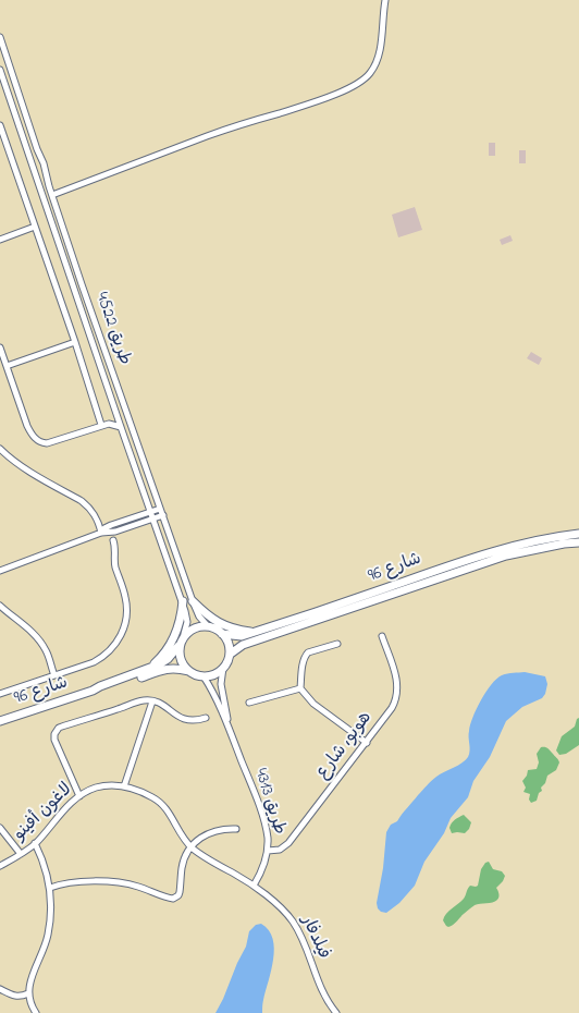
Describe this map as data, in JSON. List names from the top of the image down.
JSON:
{
  "streets": {
    "street": [
      "طريق 4522",
      "شارع 96",
      "هوبو، شارع",
      "طريق 4313",
      "لاغون أفينو",
      "فيلدفار"
    ]
  },
  "crossings": [
    ["طريق 4522", "شارع 96"],
    ["طريق 4522", "طريق 4313"],
    ["شارع 96", "طريق 4313"],
    ["هوبو، شارع", "طريق 4313"],
    ["طريق 4313", "لاغون أفينو"],
    ["طريق 4313", "فيلدفار"],
    ["لاغون أفينو", "فيلدفار"]
  ]
}
